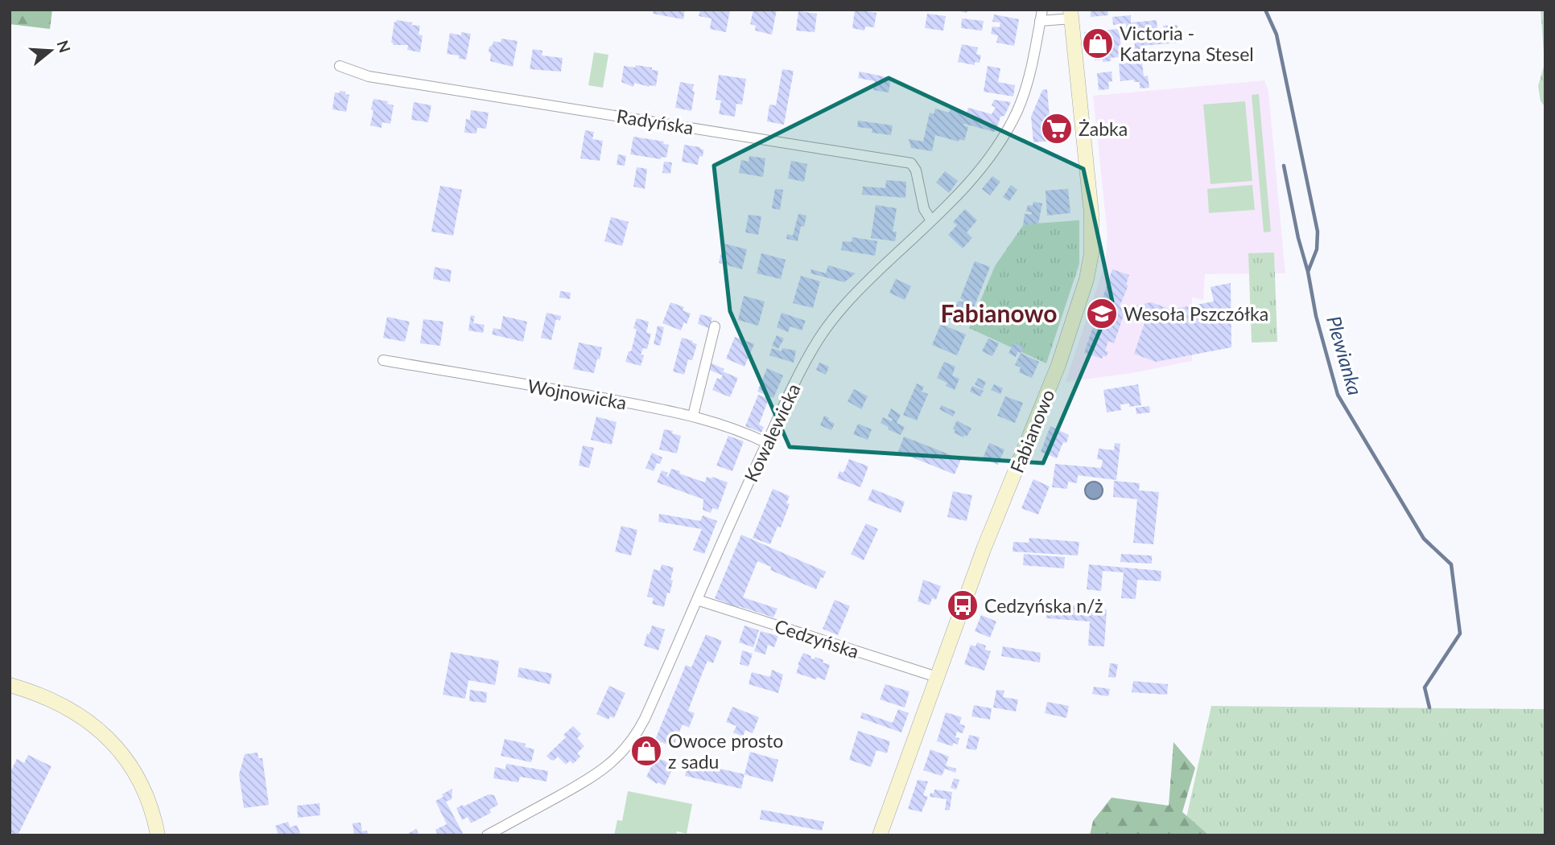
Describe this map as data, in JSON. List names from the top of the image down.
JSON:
{
  "streets": {
    "street": [
      "Radyńska",
      "Wojnowicka",
      "Fabianowo",
      "Kowalewicka",
      "Cedzyńska"
    ]
  },
  "crossings": [
    ["Radyńska", "Kowalewicka"],
    ["Wojnowicka", "Kowalewicka"],
    ["Fabianowo", "Cedzyńska"],
    ["Kowalewicka", "Cedzyńska"]
  ],
  "districts": ["Fabianowo"],
  "water": ["Plewianka"],
  "places": {
    "shop": ["Victoria - Katarzyna Stesel", "Owoce prosto z sadu"],
    "supermarket": ["Żabka"],
    "school or university": ["Wesoła Pszczółka"],
    "bus stop": ["Cedzyńska n/ż"]
  },
  "north": "right"
}
